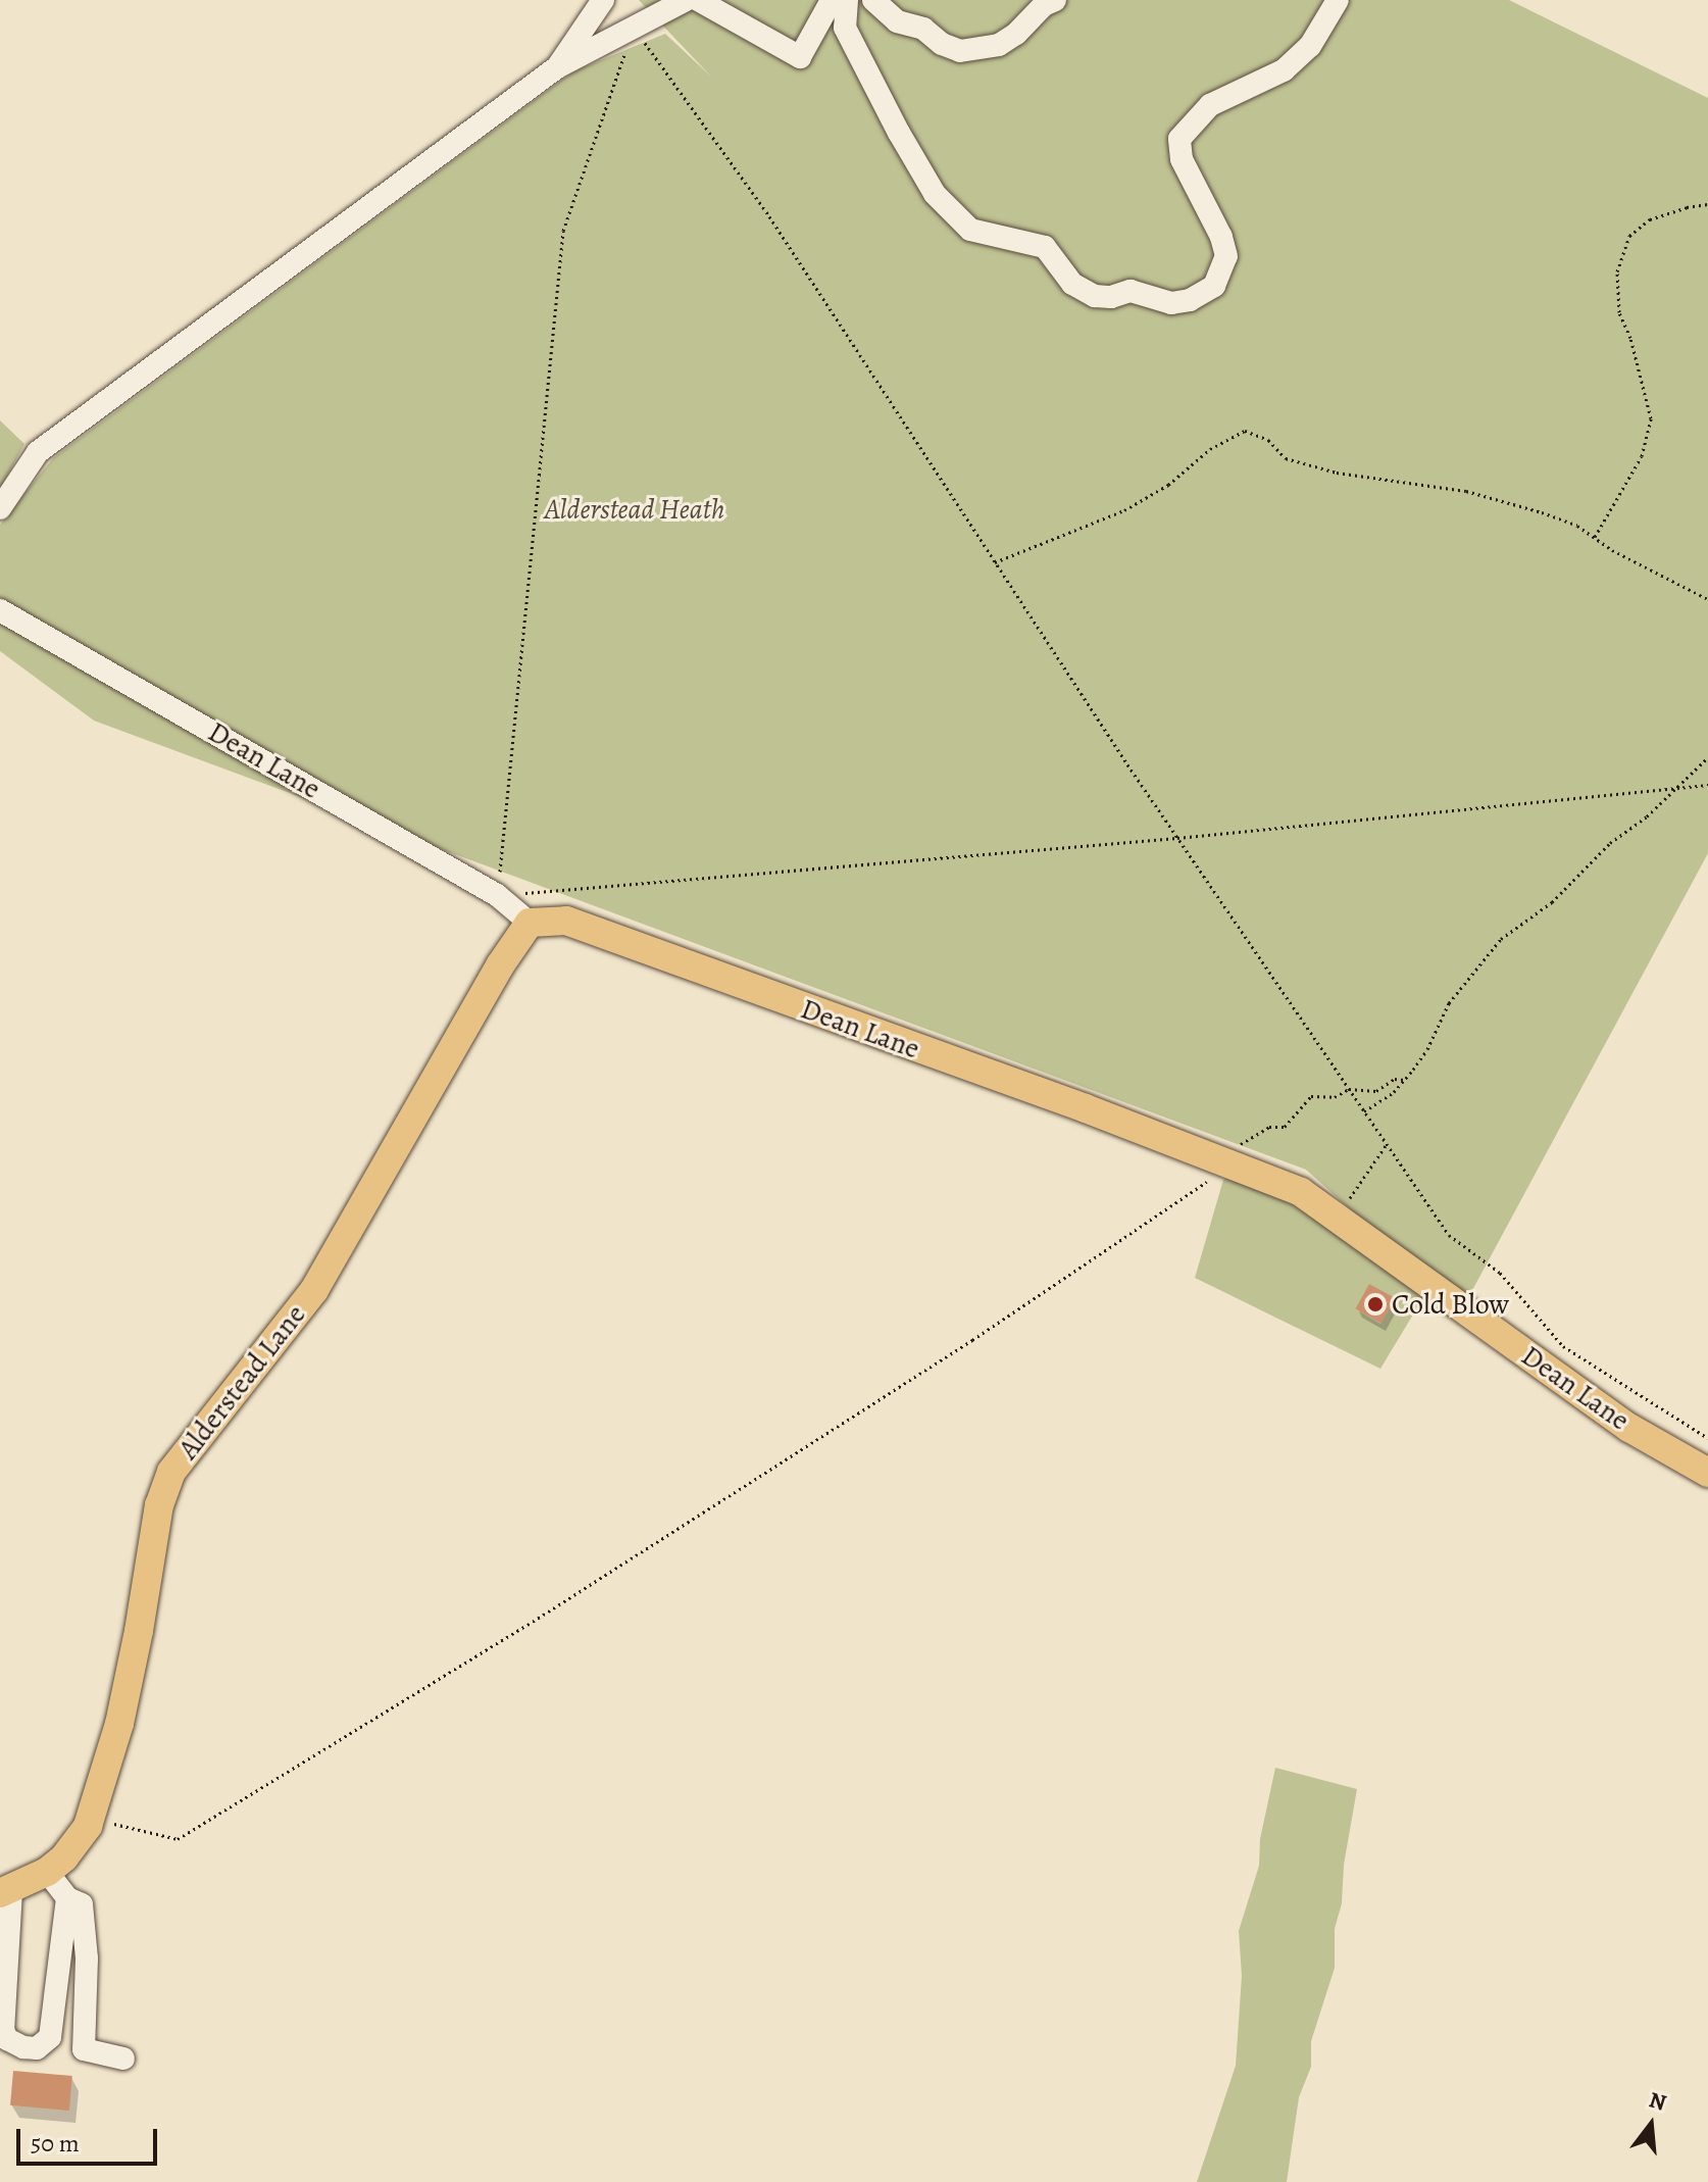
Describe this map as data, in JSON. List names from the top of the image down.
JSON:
{
  "streets": {
    "main road": ["Dean Lane", "Alderstead Lane"]
  },
  "crossings": [
    ["Dean Lane", "Alderstead Lane"]
  ],
  "parks": ["Alderstead Heath"],
  "places": ["Cold Blow"],
  "scale_bar": "50 m",
  "north": "top"
}
